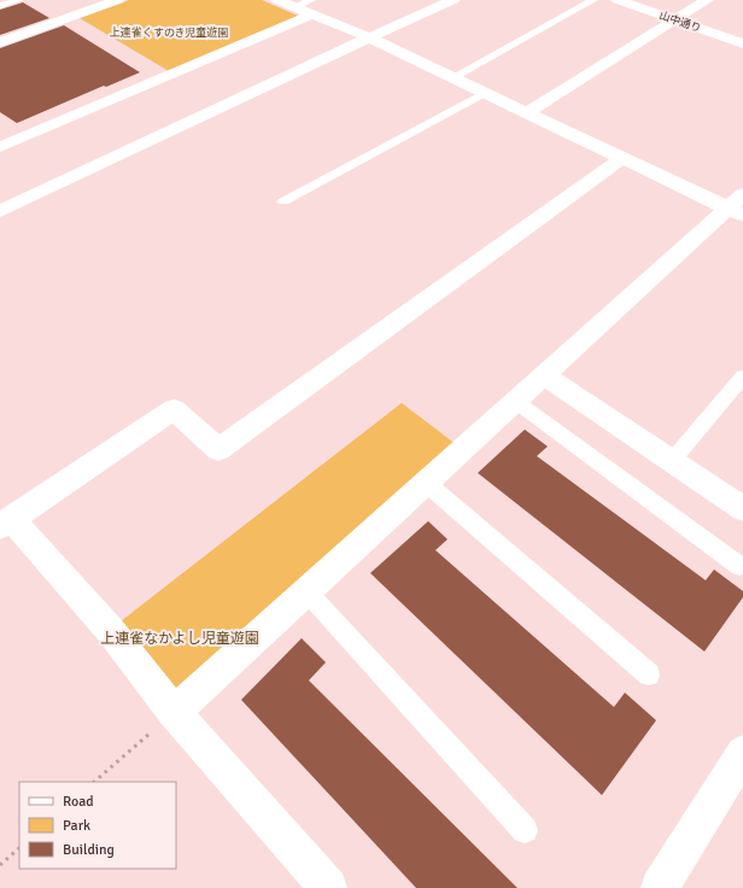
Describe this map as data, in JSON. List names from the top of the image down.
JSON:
{
  "streets": {
    "street": ["山中通り"]
  },
  "parks": ["上連雀くすのき児童遊園", "上連雀なかよし児童遊園"],
  "legend": ["Road", "Park", "Building"]
}
